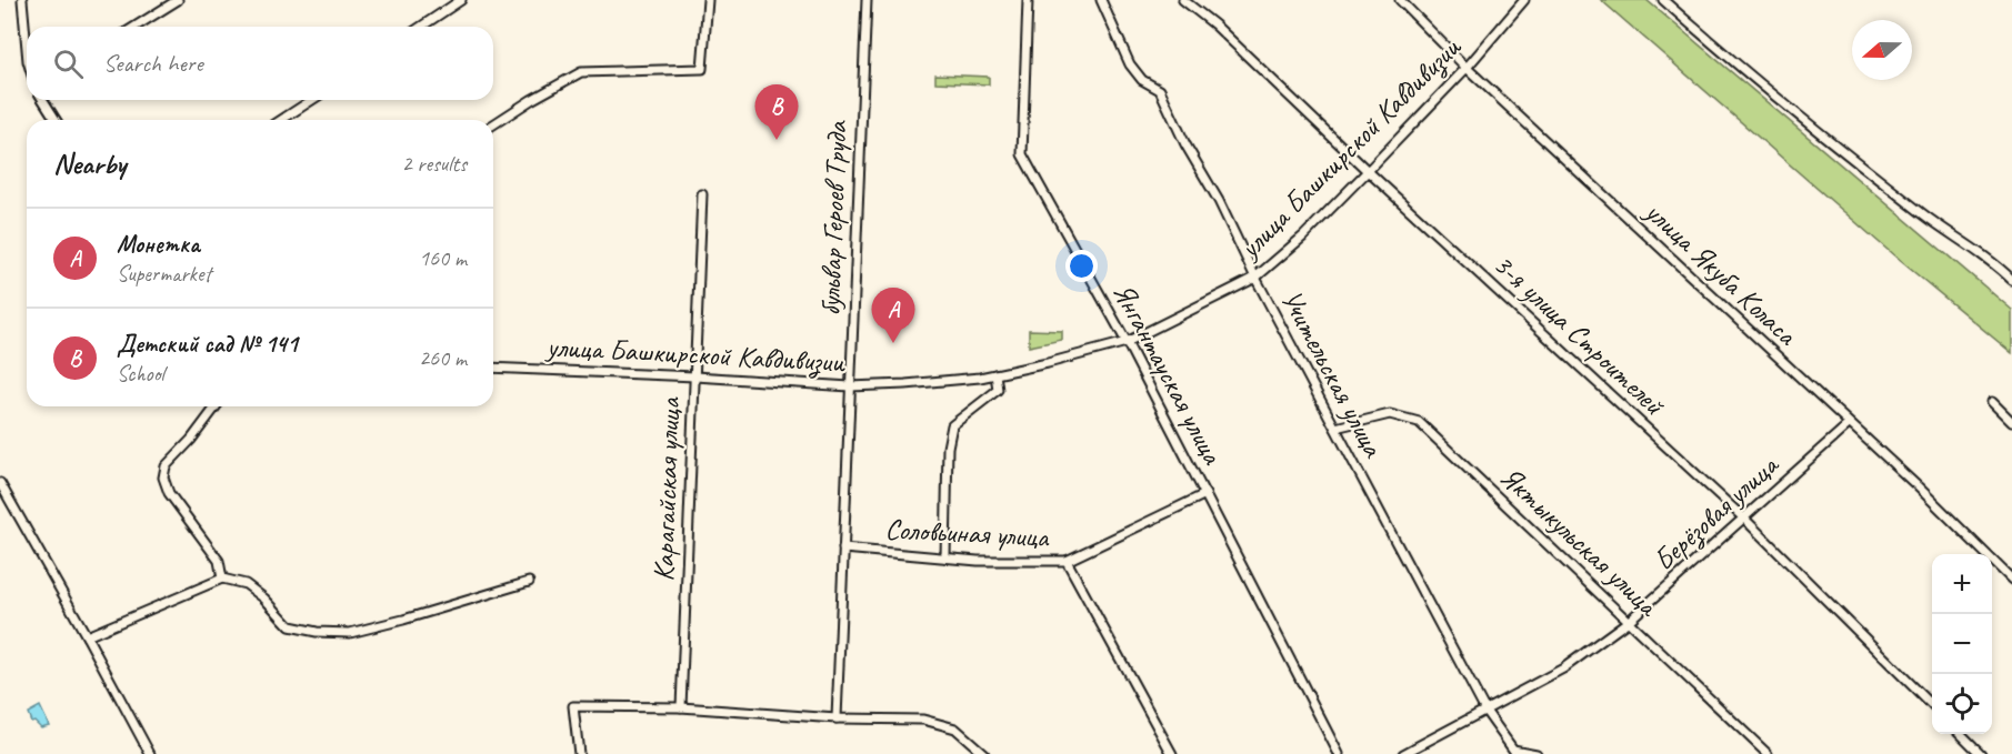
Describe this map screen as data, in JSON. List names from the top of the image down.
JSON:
{
  "streets": {
    "street": [
      "улица Башкирской Кавдивизии",
      "бульвар Героев Труда",
      "улица Якуба Коласа",
      "3-я улица Строителей",
      "Янгантауская улица",
      "Учительская улица",
      "Карагайская улица",
      "Берёзовая улица",
      "Соловьиная улица",
      "Яктыкульская улица"
    ]
  },
  "crossings": [
    ["улица Башкирской Кавдивизии", "бульвар Героев Труда"],
    ["улица Башкирской Кавдивизии", "улица Якуба Коласа"],
    ["улица Башкирской Кавдивизии", "3-я улица Строителей"],
    ["улица Башкирской Кавдивизии", "Янгантауская улица"],
    ["улица Башкирской Кавдивизии", "Учительская улица"],
    ["улица Башкирской Кавдивизии", "Карагайская улица"],
    ["бульвар Героев Труда", "Соловьиная улица"],
    ["улица Якуба Коласа", "Берёзовая улица"],
    ["3-я улица Строителей", "Берёзовая улица"],
    ["Учительская улица", "Берёзовая улица"],
    ["Учительская улица", "Яктыкульская улица"],
    ["Берёзовая улица", "Яктыкульская улица"]
  ],
  "north": "left",
  "page": {
    "search": "Search here",
    "pins": ["B", "A"],
    "heading": ["Nearby", "2 results"],
    "list": [
      {
        "mark": "A",
        "name": "Монетка",
        "note": "Supermarket",
        "value": "160 m"
      },
      {
        "mark": "B",
        "name": "Детский сад № 141",
        "note": "School",
        "value": "260 m"
      }
    ],
    "map_buttons": ["+", "−"]
  }
}
